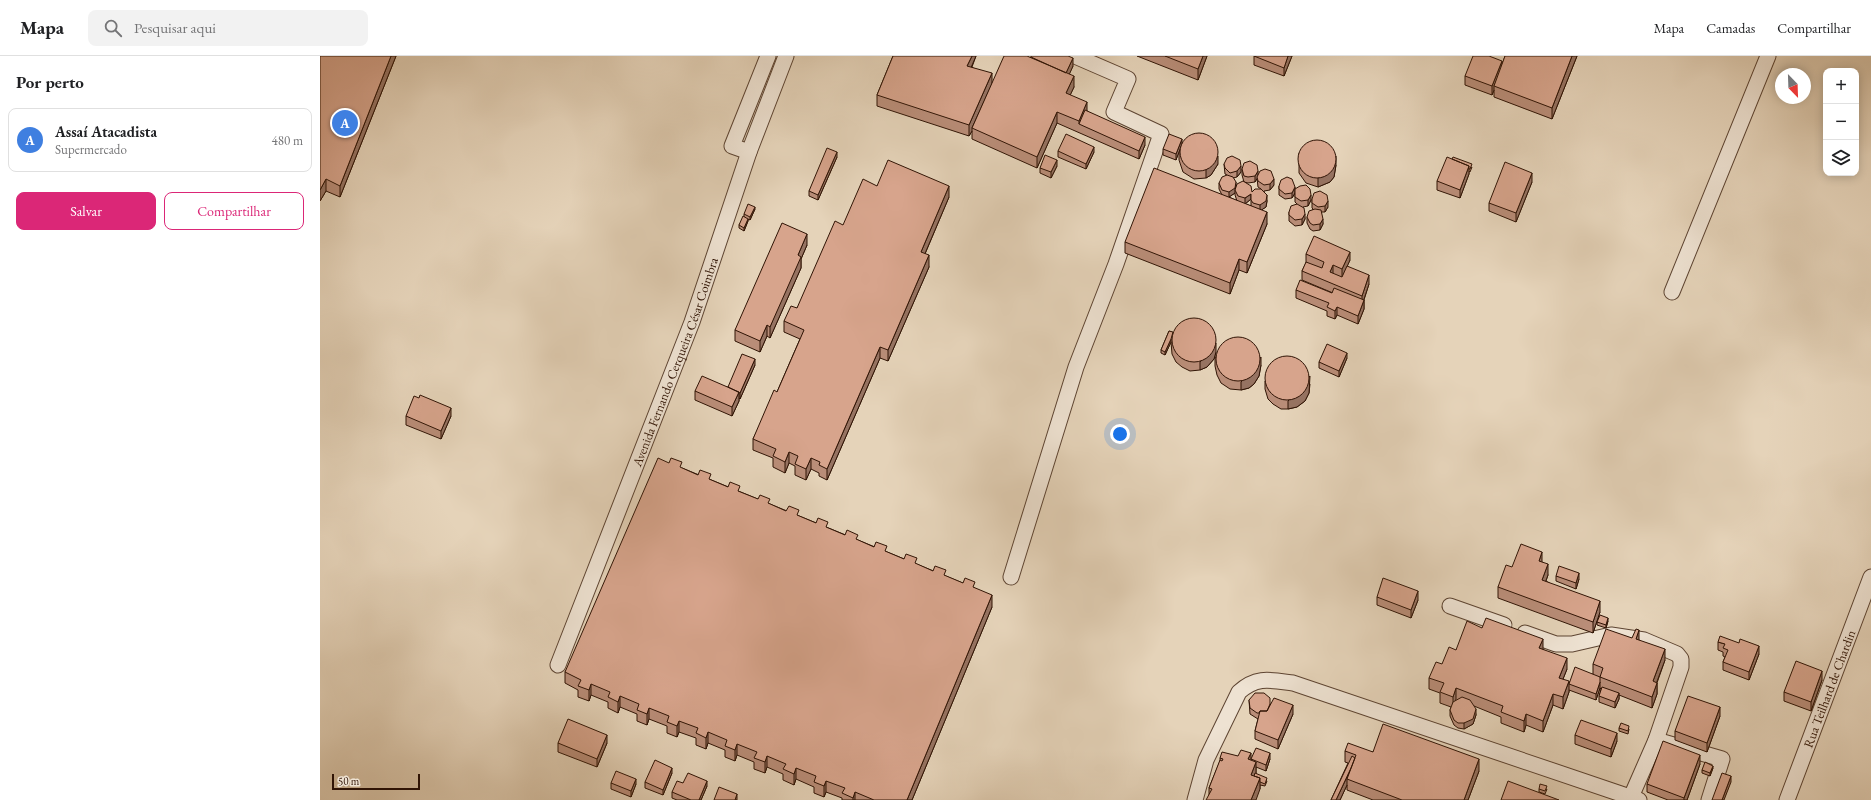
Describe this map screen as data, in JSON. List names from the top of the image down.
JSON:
{
  "streets": {
    "street": ["Avenida Fernando Cerqueira César Coimbra", "Rua Teilhard de Chardin"]
  },
  "scale_bar": "50 m",
  "north": "bottom right",
  "page": {
    "header": "Mapa",
    "search": "Pesquisar aqui",
    "nav": ["Mapa", "Camadas", "Compartilhar"],
    "heading": "Por perto",
    "map_buttons": ["+", "−"],
    "list": [
      {
        "mark": "A",
        "name": "Assaí Atacadista",
        "note": "Supermercado",
        "value": "480 m"
      }
    ],
    "pins": "A",
    "buttons": ["Salvar", "Compartilhar"],
    "scale": "50 m"
  }
}
